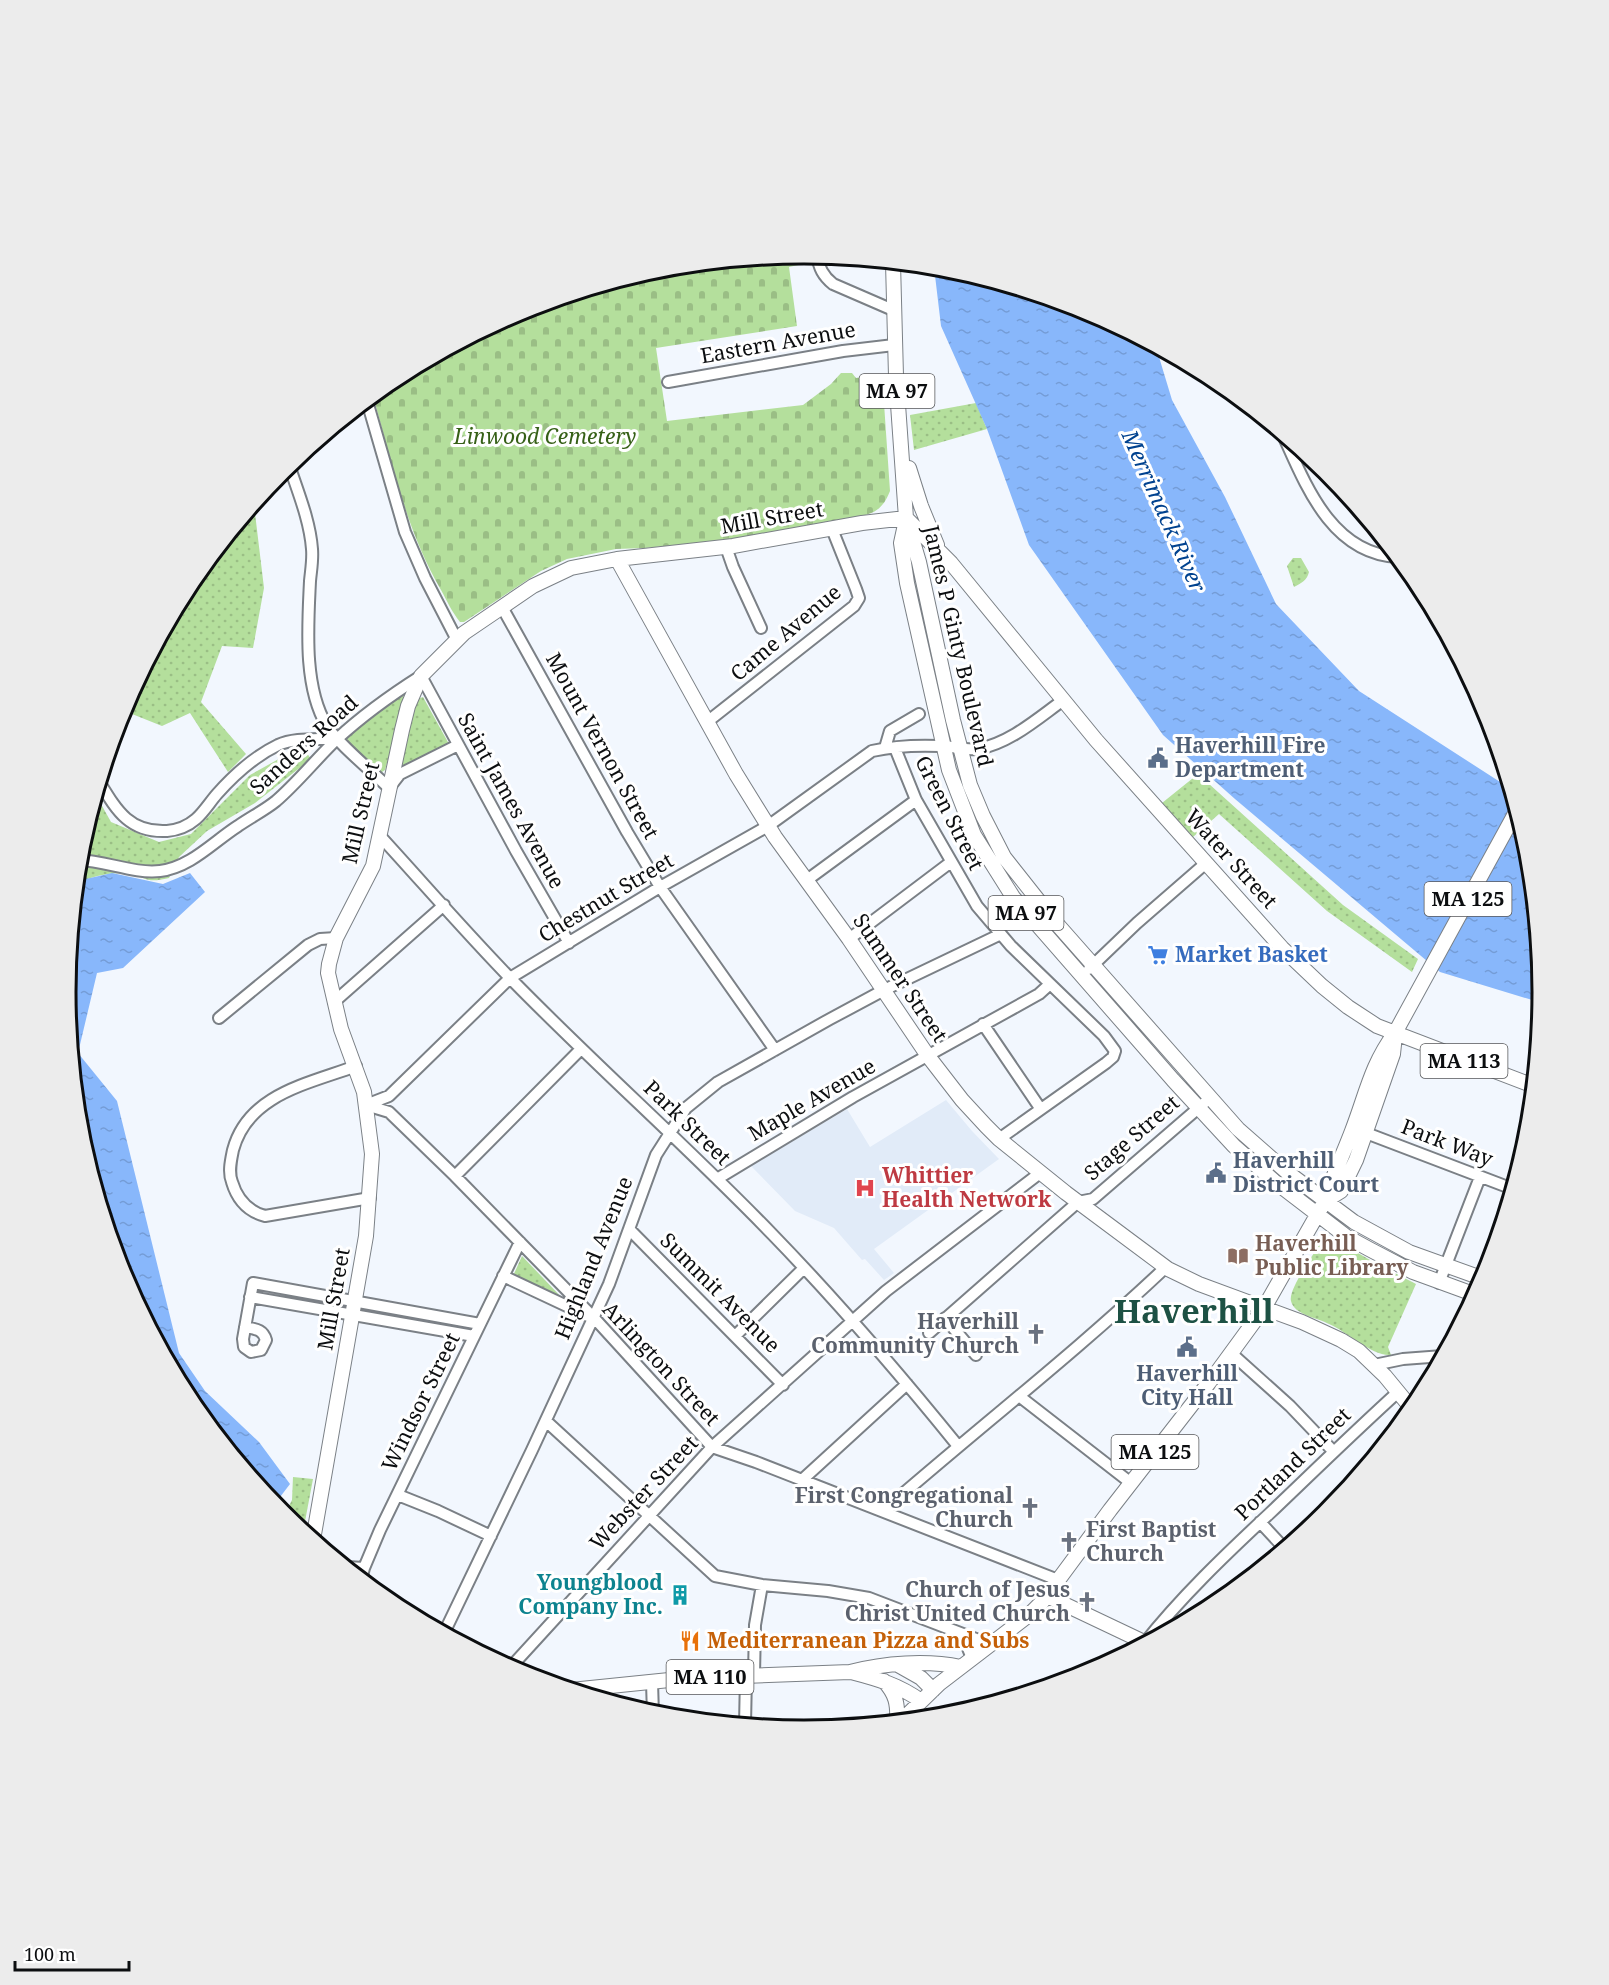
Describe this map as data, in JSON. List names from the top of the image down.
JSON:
{
  "streets": {
    "main road": [
      "MA 97",
      "Mill Street",
      "James P Ginty Boulevard",
      "Water Street",
      "MA 125",
      "Summer Street",
      "MA 113",
      "MA 110"
    ],
    "street": [
      "Eastern Avenue",
      "Came Avenue",
      "Sanders Road",
      "Mount Vernon Street",
      "Saint James Avenue",
      "Green Street",
      "Chestnut Street",
      "Maple Avenue",
      "Park Street",
      "Stage Street",
      "Park Way",
      "Highland Avenue",
      "Summit Avenue",
      "Arlington Street",
      "Windsor Street",
      "Portland Street",
      "Webster Street"
    ]
  },
  "crossings": [
    ["Eastern Avenue", "Water Street"],
    ["Mill Street", "Came Avenue"],
    ["Mill Street", "James P Ginty Boulevard"],
    ["Mill Street", "Sanders Road"],
    ["Mill Street", "Mount Vernon Street"],
    ["Mill Street", "Saint James Avenue"],
    ["Mill Street", "Water Street"],
    ["Mill Street", "Chestnut Street"],
    ["Mill Street", "Summer Street"],
    ["Mill Street", "Park Street"],
    ["Mill Street", "Arlington Street"],
    ["Came Avenue", "Summer Street"],
    ["James P Ginty Boulevard", "Water Street"],
    ["James P Ginty Boulevard", "Chestnut Street"],
    ["James P Ginty Boulevard", "MA 125"],
    ["James P Ginty Boulevard", "Stage Street"],
    ["Sanders Road", "Saint James Avenue"],
    ["Mount Vernon Street", "Chestnut Street"],
    ["Mount Vernon Street", "Highland Avenue"],
    ["Saint James Avenue", "Chestnut Street"],
    ["Green Street", "Chestnut Street"],
    ["Green Street", "Summer Street"],
    ["Green Street", "Maple Avenue"],
    ["Green Street", "Highland Avenue"],
    ["Water Street", "Chestnut Street"],
    ["Water Street", "MA 125"],
    ["Water Street", "MA 113"],
    ["Chestnut Street", "Summer Street"],
    ["Chestnut Street", "Park Street"],
    ["Chestnut Street", "Arlington Street"],
    ["MA 125", "Summer Street"],
    ["MA 125", "MA 113"],
    ["MA 125", "Park Way"],
    ["MA 125", "Arlington Street"],
    ["Summer Street", "Maple Avenue"],
    ["Summer Street", "Stage Street"],
    ["Summer Street", "Highland Avenue"],
    ["Summer Street", "Portland Street"],
    ["Summer Street", "Webster Street"],
    ["Maple Avenue", "Park Street"],
    ["Park Street", "Highland Avenue"],
    ["Park Street", "Webster Street"],
    ["Highland Avenue", "Summit Avenue"],
    ["Highland Avenue", "Arlington Street"],
    ["Summit Avenue", "Webster Street"],
    ["Arlington Street", "Windsor Street"],
    ["Arlington Street", "Webster Street"]
  ],
  "districts": ["Haverhill"],
  "water": ["Merrimack River"],
  "parks": ["Linwood Cemetery"],
  "places": {
    "public building": ["Haverhill Fire Department", "Haverhill District Court", "Haverhill City Hall"],
    "supermarket": ["Market Basket"],
    "hospital": ["Whittier Health Network"],
    "library": ["Haverhill Public Library"],
    "church": [
      "Haverhill Community Church",
      "First Congregational Church",
      "First Baptist Church",
      "Church of Jesus Christ United Church"
    ],
    "building": ["Youngblood Company Inc."],
    "restaurant": ["Mediterranean Pizza and Subs"]
  },
  "scale_bar": "100 m"
}
